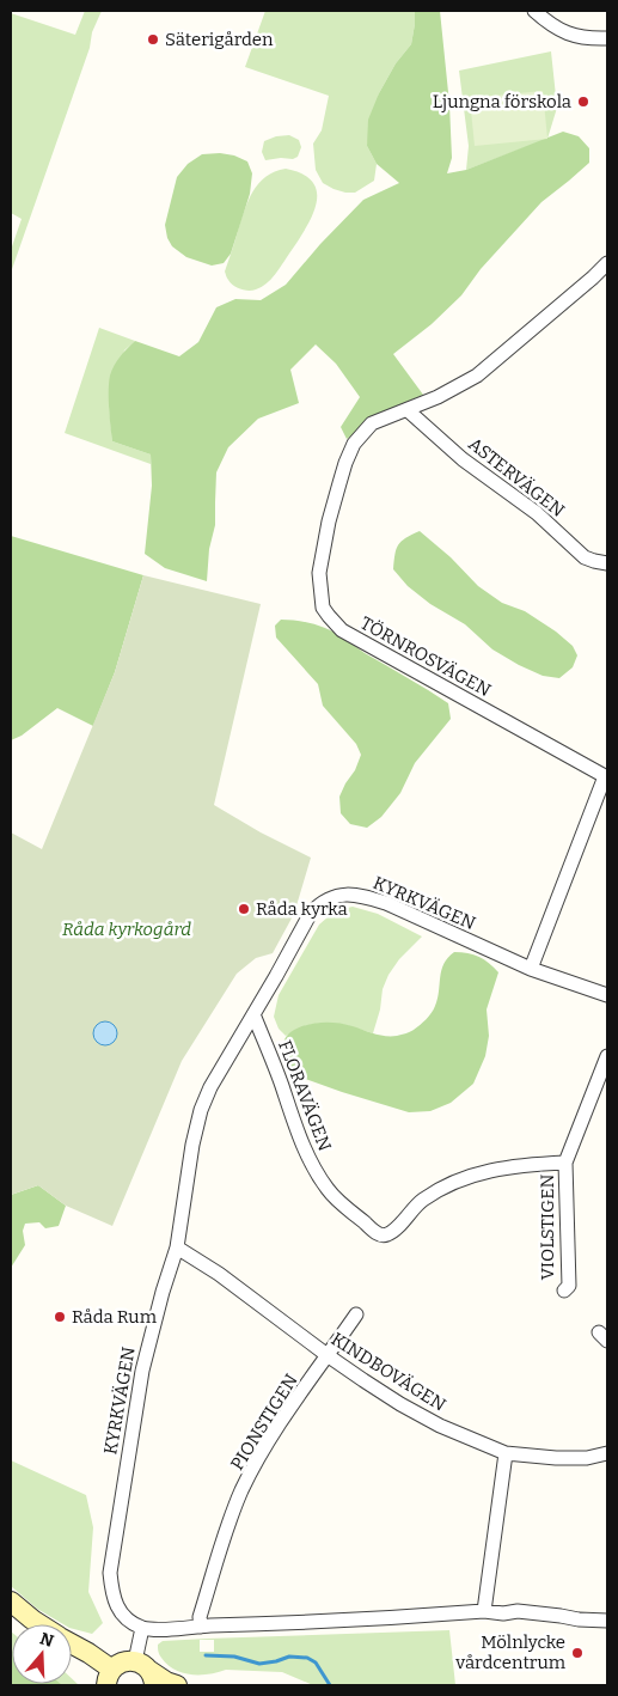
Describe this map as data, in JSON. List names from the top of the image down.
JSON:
{
  "streets": {
    "street": [
      "ASTERVÄGEN",
      "TÖRNROSVÄGEN",
      "KYRKVÄGEN",
      "FLORAVÄGEN",
      "VIOLSTIGEN",
      "KINDBOVÄGEN",
      "PIONSTIGEN"
    ]
  },
  "crossings": [
    ["ASTERVÄGEN", "TÖRNROSVÄGEN"],
    ["TÖRNROSVÄGEN", "KYRKVÄGEN"],
    ["KYRKVÄGEN", "FLORAVÄGEN"],
    ["KYRKVÄGEN", "KINDBOVÄGEN"],
    ["FLORAVÄGEN", "VIOLSTIGEN"],
    ["KINDBOVÄGEN", "PIONSTIGEN"]
  ],
  "parks": ["Råda kyrkogård"],
  "places": [
    "Säterigården",
    "Ljungna förskola",
    "Råda kyrka",
    "Råda Rum",
    "Mölnlycke vårdcentrum"
  ],
  "north": "top"
}
